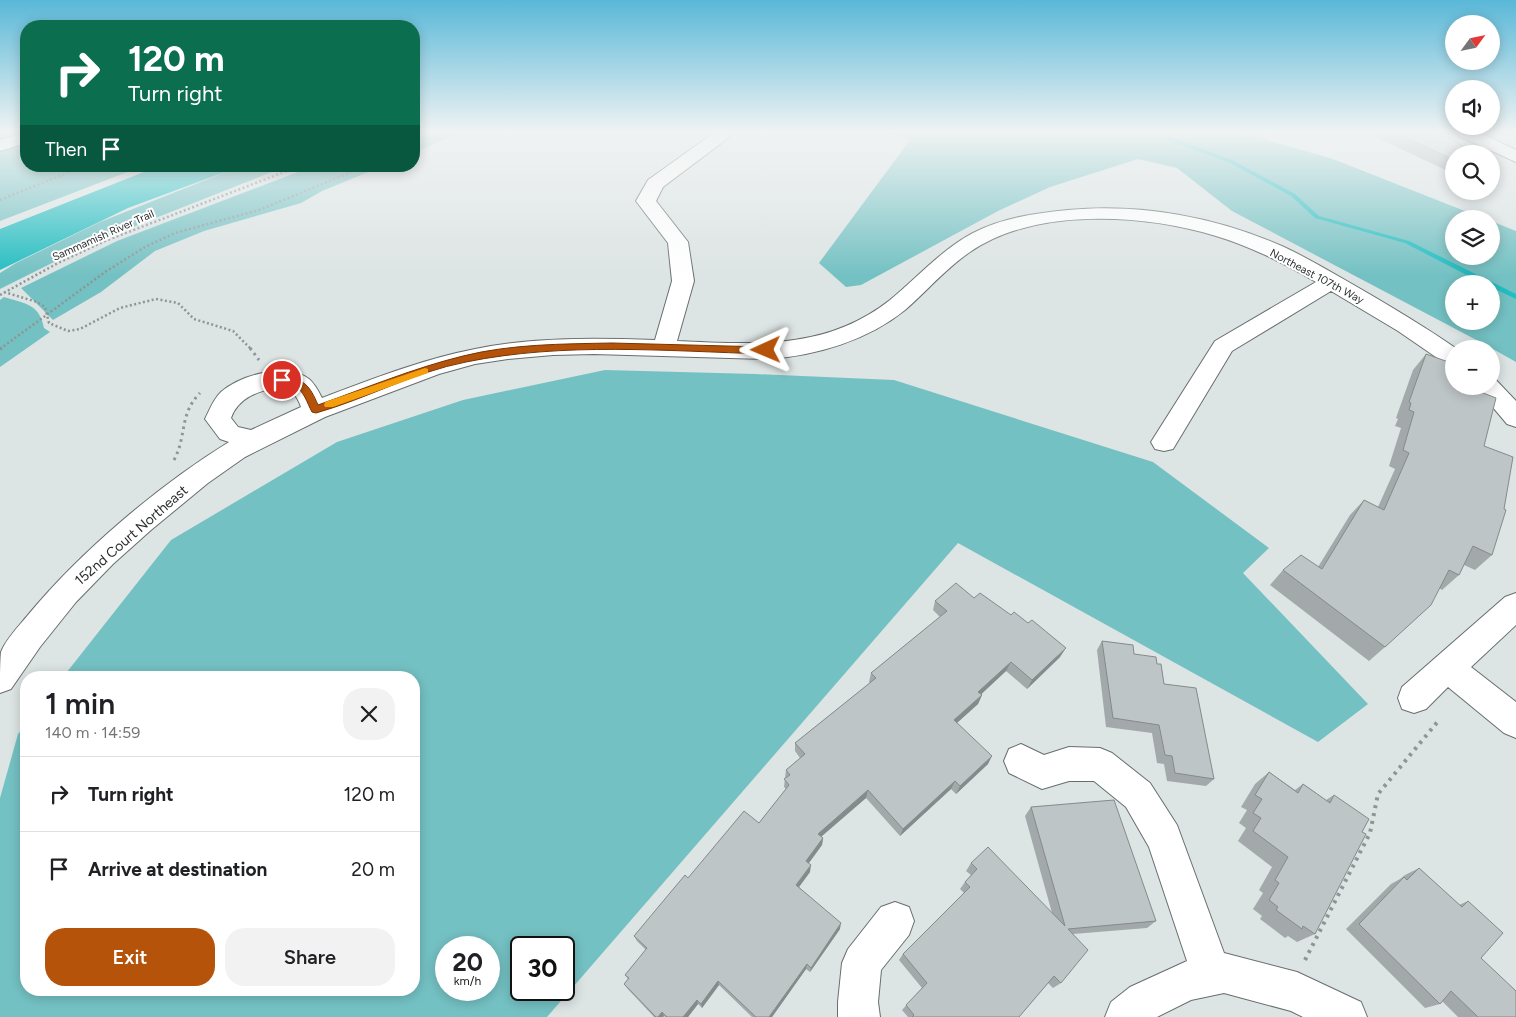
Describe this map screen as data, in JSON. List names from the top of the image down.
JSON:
{
  "streets": {
    "street": ["Northeast 107th Way", "152nd Court Northeast"],
    "path": ["Sammamish River Trail"]
  },
  "crossings": [
    ["Northeast 107th Way", "152nd Court Northeast"]
  ],
  "north": "top right",
  "page": {
    "map_buttons": ["+", "−"],
    "turn": ["120 m", "Turn right"],
    "then": "Then",
    "heading": ["1 min", "140 m · 14:59"],
    "list": [
      {
        "name": "Turn right",
        "value": "120 m"
      },
      {
        "name": "Arrive at destination",
        "value": "20 m"
      }
    ],
    "buttons": ["Exit", "Share"],
    "speed": "20 km/h",
    "limit": "30"
  }
}
